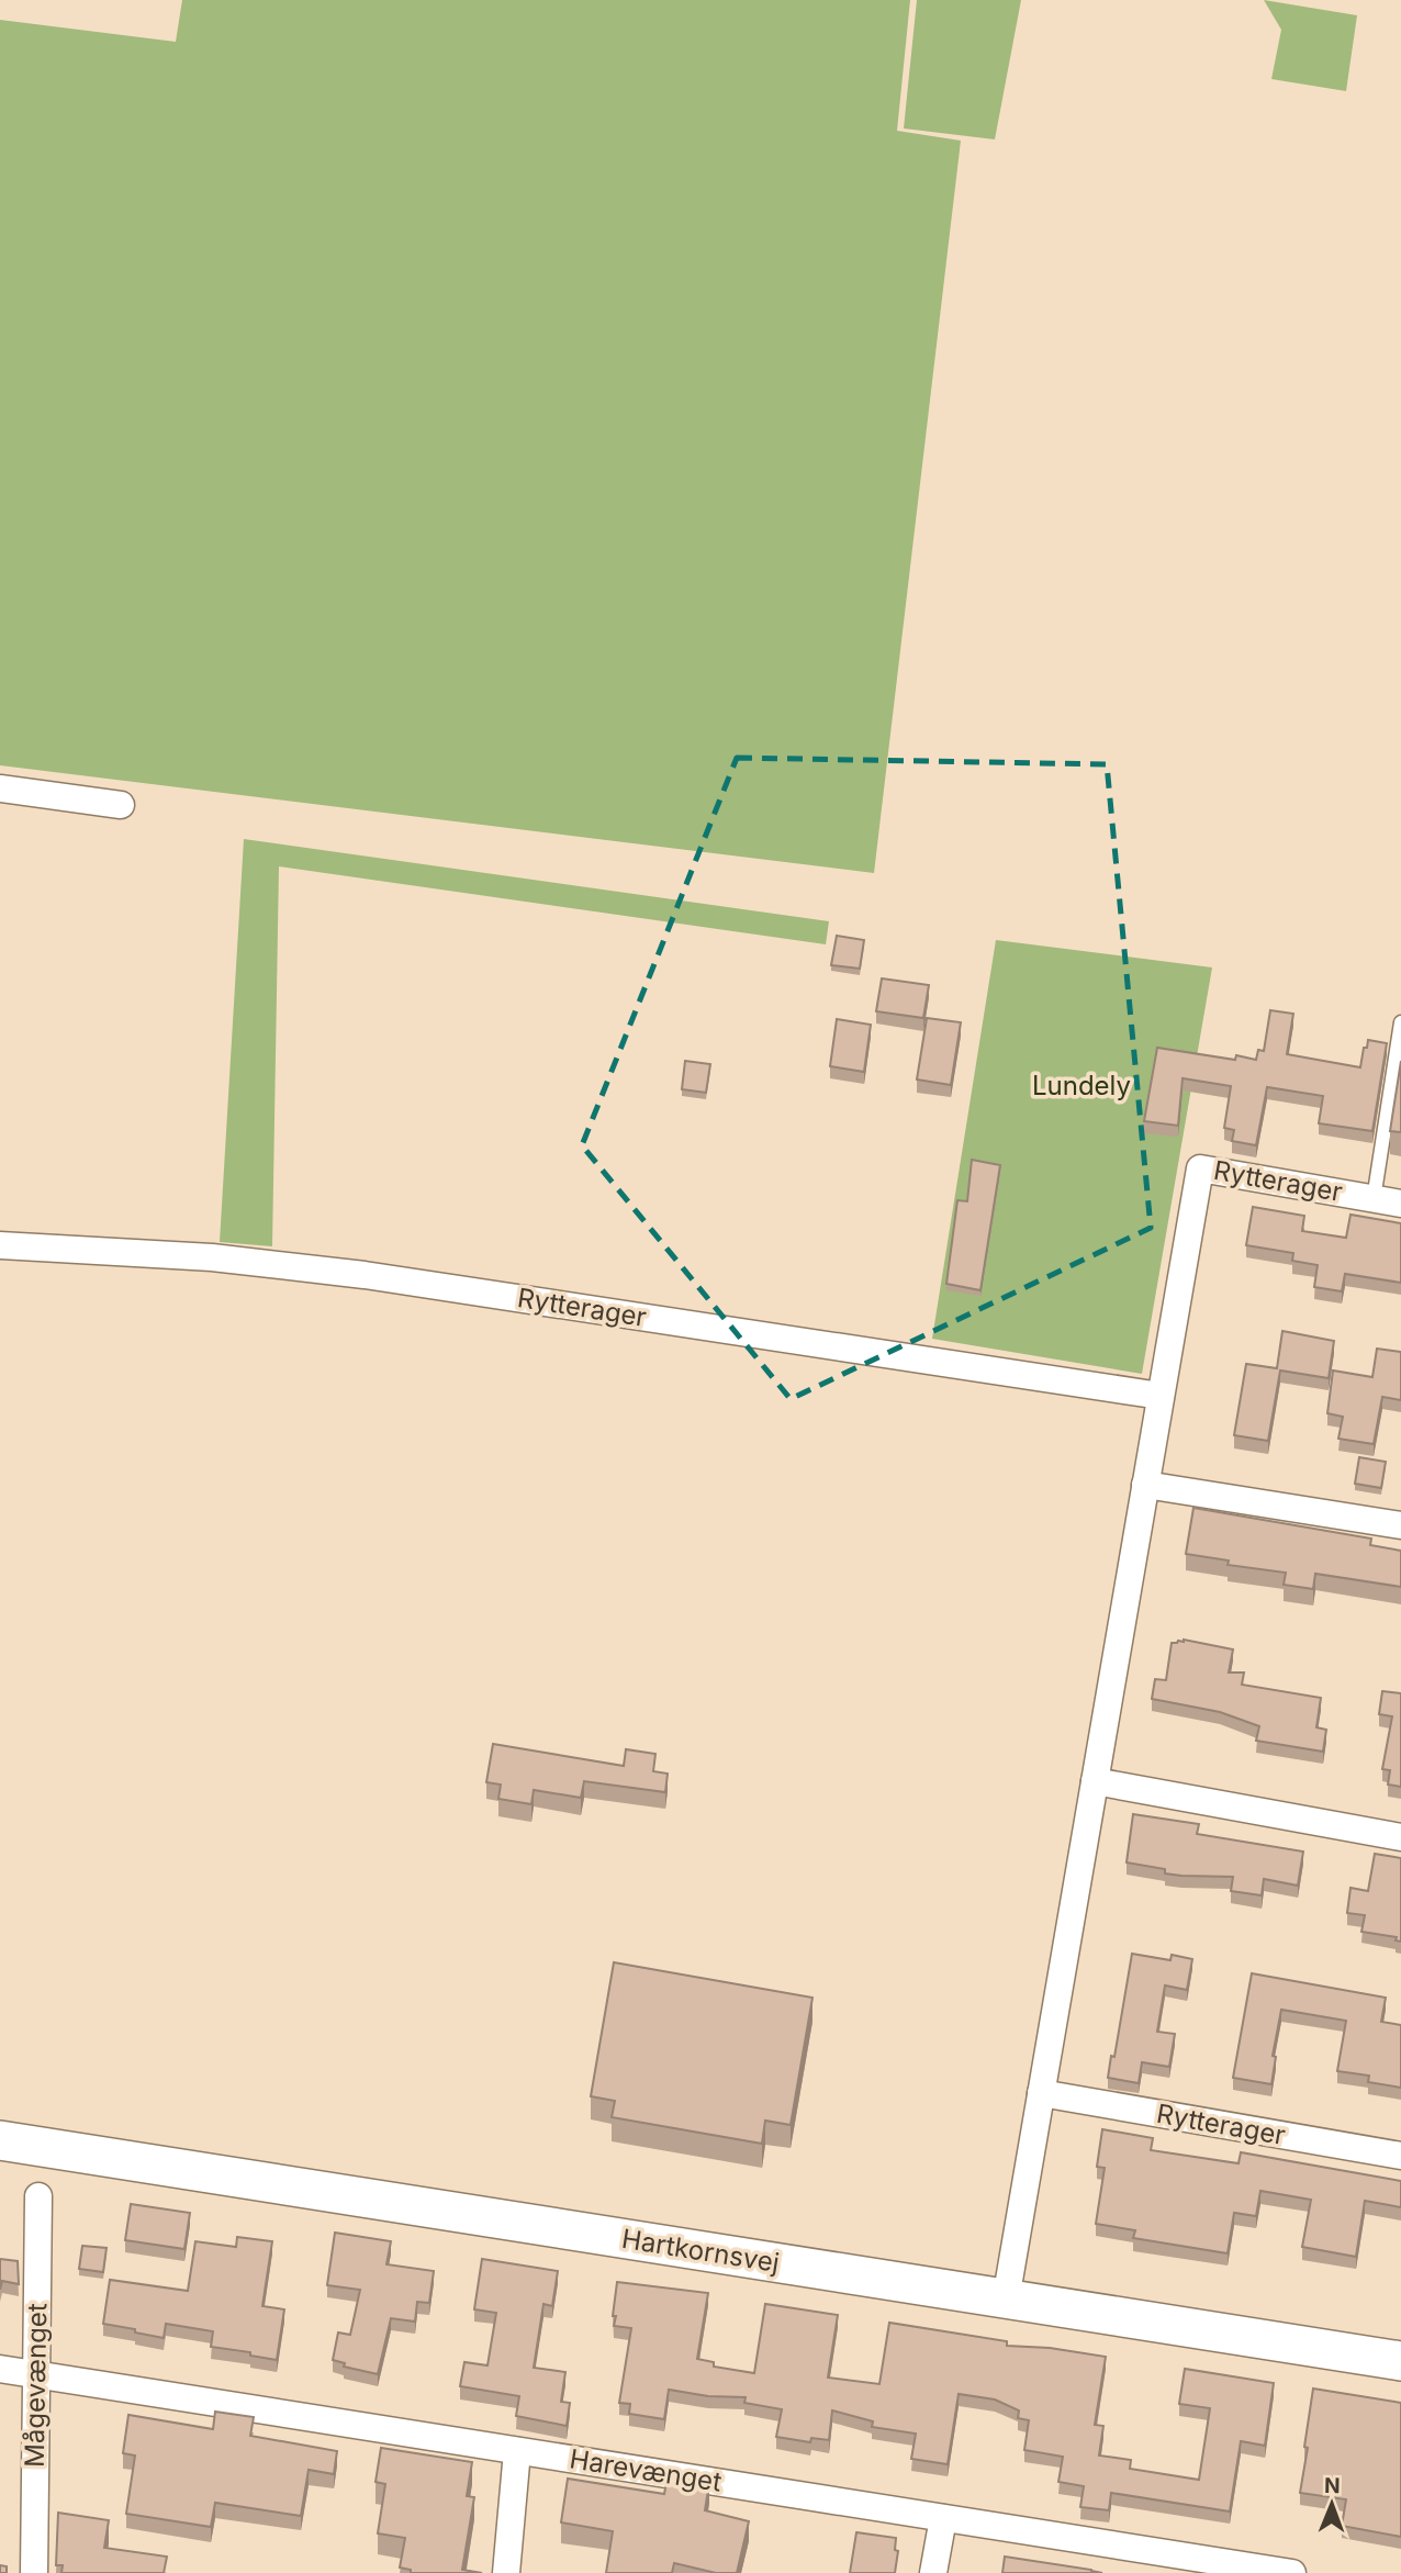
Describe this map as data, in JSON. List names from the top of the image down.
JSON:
{
  "streets": {
    "street": [
      "Rytterager",
      "Hartkornsvej",
      "Mågevænget",
      "Harevænget"
    ]
  },
  "crossings": [
    ["Rytterager", "Hartkornsvej"],
    ["Mågevænget", "Harevænget"]
  ],
  "parks": ["Lundely"],
  "north": "top"
}
